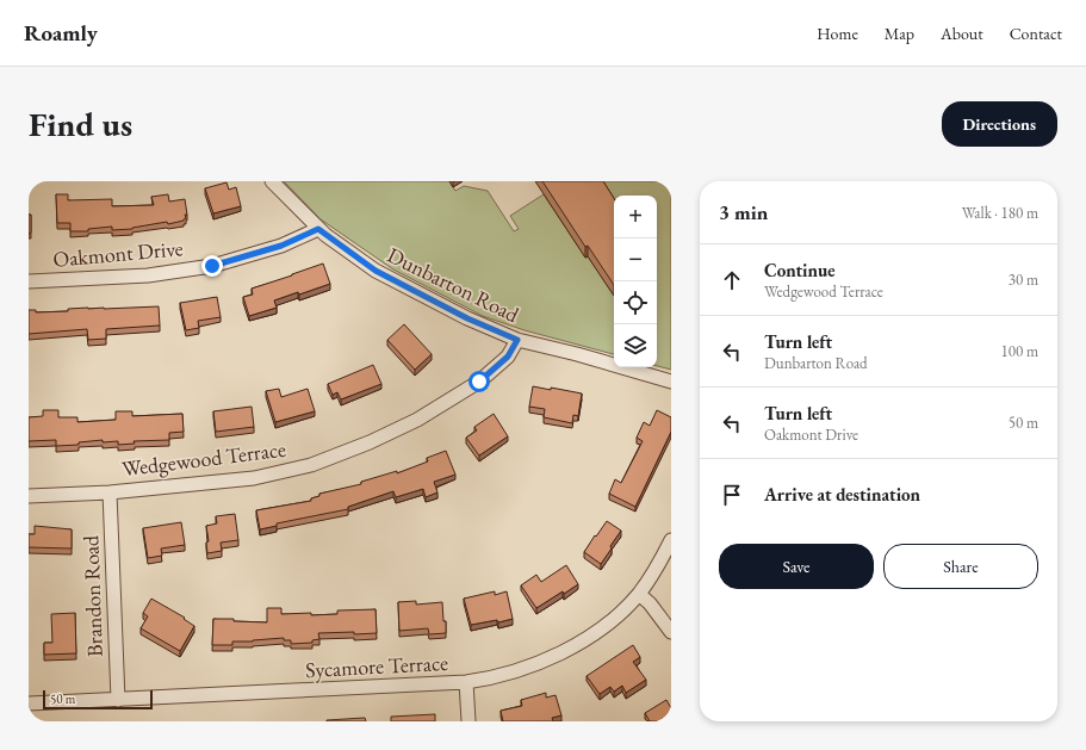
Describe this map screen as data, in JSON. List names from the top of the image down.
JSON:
{
  "streets": {
    "street": [
      "Oakmont Drive",
      "Dunbarton Road",
      "Wedgewood Terrace",
      "Brandon Road",
      "Sycamore Terrace"
    ]
  },
  "crossings": [
    ["Oakmont Drive", "Dunbarton Road"],
    ["Dunbarton Road", "Wedgewood Terrace"],
    ["Wedgewood Terrace", "Brandon Road"],
    ["Brandon Road", "Sycamore Terrace"]
  ],
  "scale_bar": "50 m",
  "page": {
    "header": "Roamly",
    "nav": [
      "Home",
      "Map",
      "About",
      "Contact"
    ],
    "buttons": [
      "Directions",
      ["Save", "Share"]
    ],
    "title": "Find us",
    "heading": ["3 min", "Walk · 180 m"],
    "map_buttons": ["+", "−"],
    "list": [
      ["Continue", "Wedgewood Terrace", "30 m"],
      ["Turn left", "Dunbarton Road", "100 m"],
      ["Turn left", "Oakmont Drive", "50 m"],
      "Arrive at destination"
    ],
    "scale": "50 m"
  }
}
